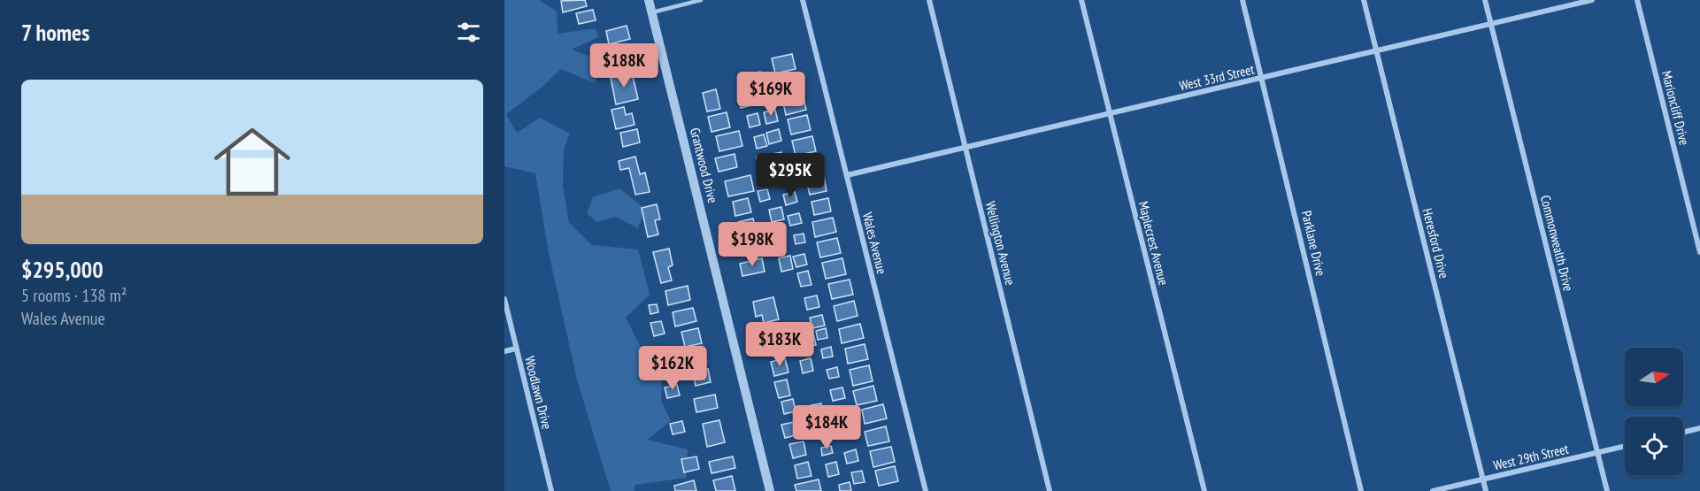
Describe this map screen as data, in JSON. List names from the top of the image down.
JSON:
{
  "streets": {
    "street": [
      "West 33rd Street",
      "Marioncliff Drive",
      "Grantwood Drive",
      "Wales Avenue",
      "Wellington Avenue",
      "Maplecrest Avenue",
      "Parklane Drive",
      "Heresford Drive",
      "Commonwealth Drive",
      "Woodlawn Drive",
      "West 29th Street"
    ]
  },
  "crossings": [
    ["West 33rd Street", "Wales Avenue"],
    ["West 33rd Street", "Wellington Avenue"],
    ["West 33rd Street", "Maplecrest Avenue"],
    ["West 33rd Street", "Parklane Drive"],
    ["West 33rd Street", "Heresford Drive"],
    ["West 33rd Street", "Commonwealth Drive"],
    ["Heresford Drive", "West 29th Street"],
    ["Commonwealth Drive", "West 29th Street"]
  ],
  "north": "right",
  "page": {
    "heading": "7 homes",
    "price": [
      "$188K",
      "$169K",
      "$295K",
      "$198K",
      "$183K",
      "$162K",
      "$184K"
    ],
    "list": [
      {
        "name": "$295,000",
        "note": "5 rooms · 138 m² · Wales Avenue"
      }
    ]
  }
}
